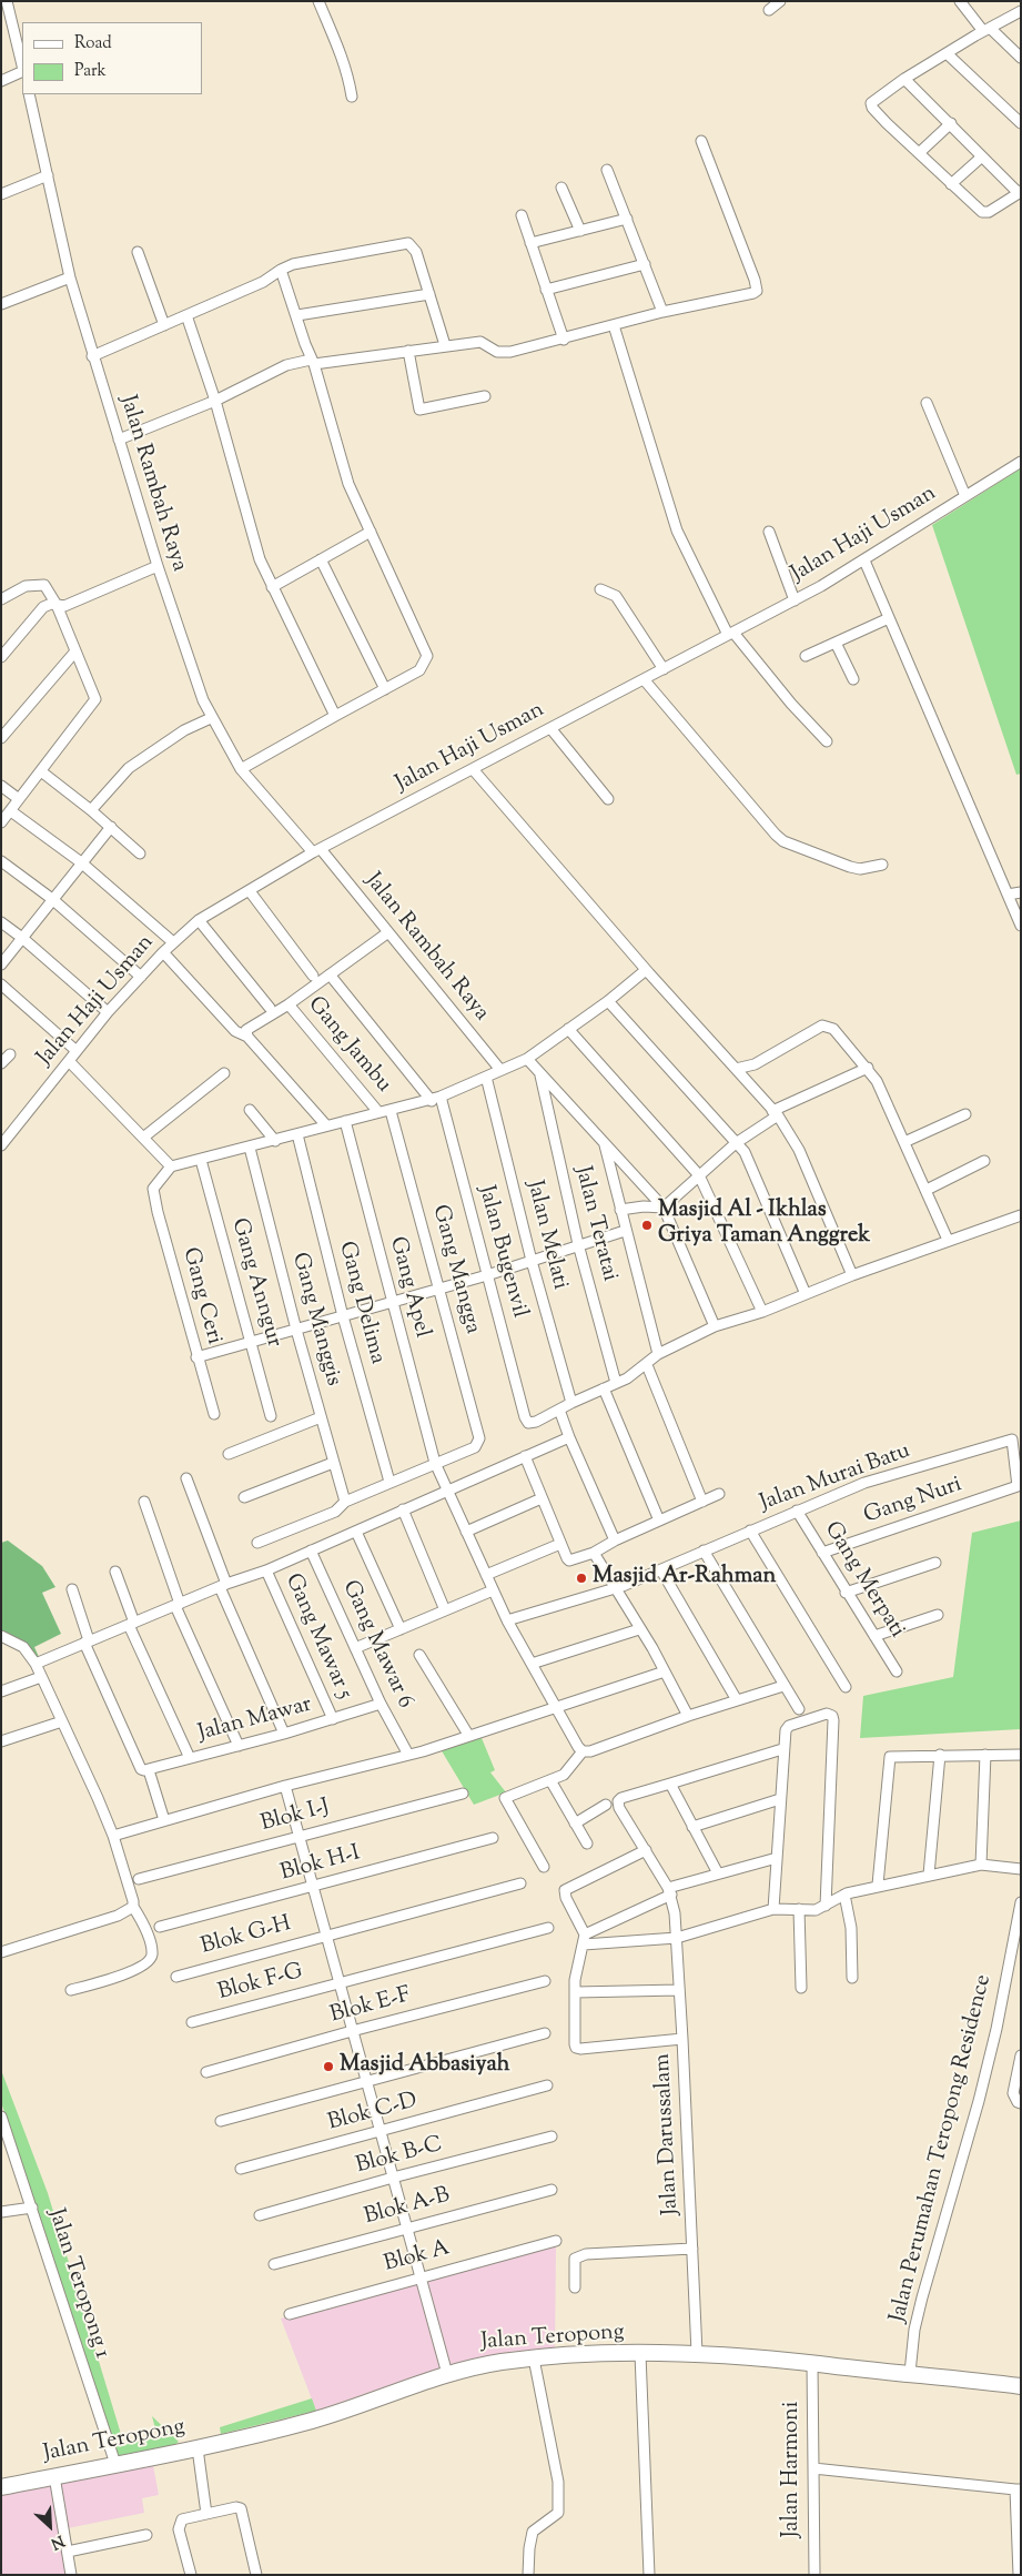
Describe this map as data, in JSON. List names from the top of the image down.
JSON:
{
  "streets": {
    "main road": ["Jalan Teropong"],
    "street": [
      "Jalan Rambah Raya",
      "Jalan Haji Usman",
      "Gang Jambu",
      "Jalan Teratai",
      "Jalan Melati",
      "Jalan Bugenvil",
      "Gang Mangga",
      "Gang Anngur",
      "Gang Apel",
      "Gang Ceri",
      "Gang Delima",
      "Gang Manggis",
      "Jalan Murai Batu",
      "Gang Nuri",
      "Gang Merpati",
      "Gang Mawar 5",
      "Gang Mawar 6",
      "Jalan Mawar",
      "Blok I-J",
      "Blok H-I",
      "Blok G-H",
      "Blok F-G",
      "Blok E-F",
      "Blok C-D",
      "Jalan Darussalam",
      "Jalan Perumahan Teropong Residence",
      "Blok B-C",
      "Blok A-B",
      "Blok A",
      "Jalan Teropong 1",
      "Jalan Harmoni"
    ]
  },
  "crossings": [
    ["Jalan Rambah Raya", "Jalan Haji Usman"],
    ["Gang Mangga", "Gang Apel"],
    ["Gang Apel", "Jalan Murai Batu"],
    ["Jalan Murai Batu", "Gang Nuri"],
    ["Jalan Murai Batu", "Gang Merpati"],
    ["Gang Nuri", "Gang Merpati"],
    ["Gang Mawar 5", "Jalan Mawar"],
    ["Gang Mawar 6", "Jalan Mawar"],
    ["Jalan Darussalam", "Jalan Teropong"],
    ["Jalan Perumahan Teropong Residence", "Jalan Teropong"],
    ["Jalan Teropong 1", "Jalan Teropong"],
    ["Jalan Teropong", "Jalan Harmoni"]
  ],
  "places": ["Masjid Al - Ikhlas Griya Taman Anggrek", "Masjid Ar-Rahman", "Masjid Abbasiyah"],
  "legend": ["Road", "Park"],
  "north": "bottom right"
}
